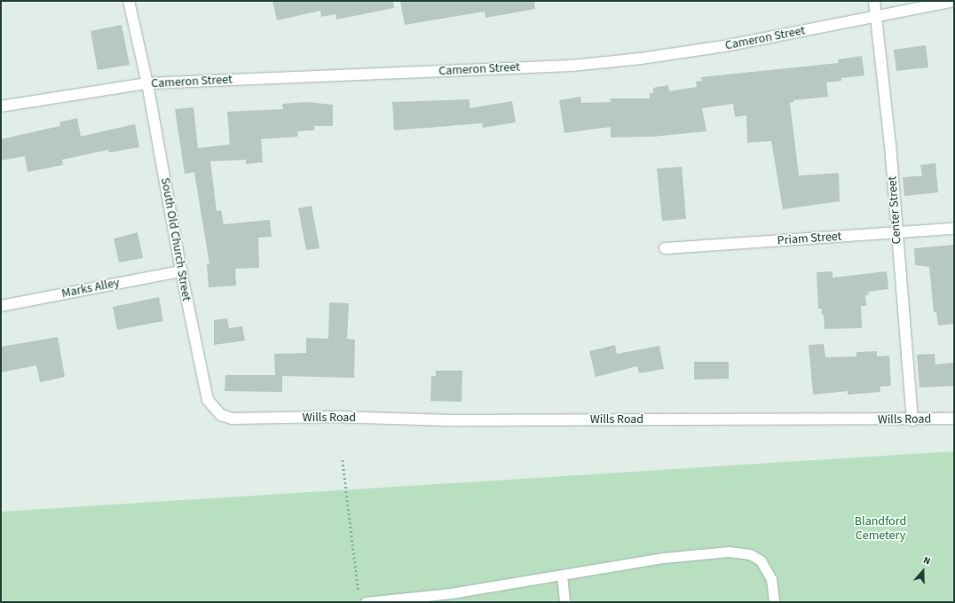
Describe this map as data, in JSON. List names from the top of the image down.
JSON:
{
  "streets": {
    "street": [
      "Cameron Street",
      "Center Street",
      "Priam Street",
      "South Old Church Street",
      "Marks Alley",
      "Wills Road"
    ]
  },
  "crossings": [
    ["Cameron Street", "Center Street"],
    ["Cameron Street", "South Old Church Street"],
    ["Center Street", "Priam Street"],
    ["Center Street", "Wills Road"],
    ["South Old Church Street", "Marks Alley"],
    ["South Old Church Street", "Wills Road"]
  ],
  "parks": ["Blandford Cemetery"],
  "north": "top"
}
